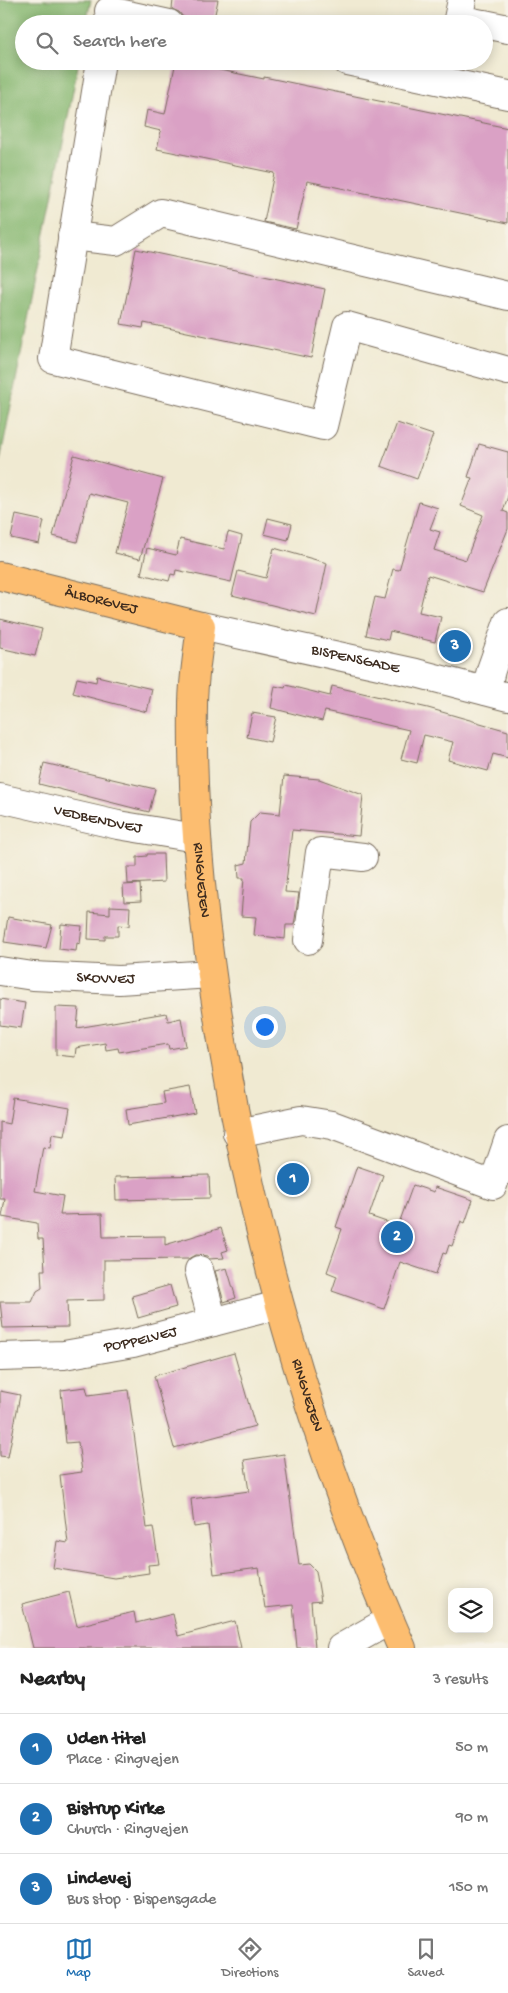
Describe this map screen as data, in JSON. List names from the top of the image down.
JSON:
{
  "streets": {
    "main road": ["ÅLBORGVEJ", "RINGVEJEN"],
    "street": [
      "BISPENSGADE",
      "VEDBENDVEJ",
      "SKOVVEJ",
      "POPPELVEJ"
    ]
  },
  "crossings": [
    ["ÅLBORGVEJ", "BISPENSGADE"],
    ["ÅLBORGVEJ", "RINGVEJEN"],
    ["BISPENSGADE", "RINGVEJEN"],
    ["VEDBENDVEJ", "RINGVEJEN"],
    ["RINGVEJEN", "SKOVVEJ"],
    ["RINGVEJEN", "POPPELVEJ"]
  ],
  "page": {
    "search": "Search here",
    "pins": ["3", "1", "2"],
    "heading": ["Nearby", "3 results"],
    "list": [
      {
        "mark": "1",
        "name": "Uden titel",
        "note": "Place · Ringvejen",
        "value": "50 m"
      },
      {
        "mark": "2",
        "name": "Bistrup Kirke",
        "note": "Church · Ringvejen",
        "value": "90 m"
      },
      {
        "mark": "3",
        "name": "Lindevej",
        "note": "Bus stop · Bispensgade",
        "value": "150 m"
      }
    ],
    "nav": ["Map", "Directions", "Saved"]
  }
}
